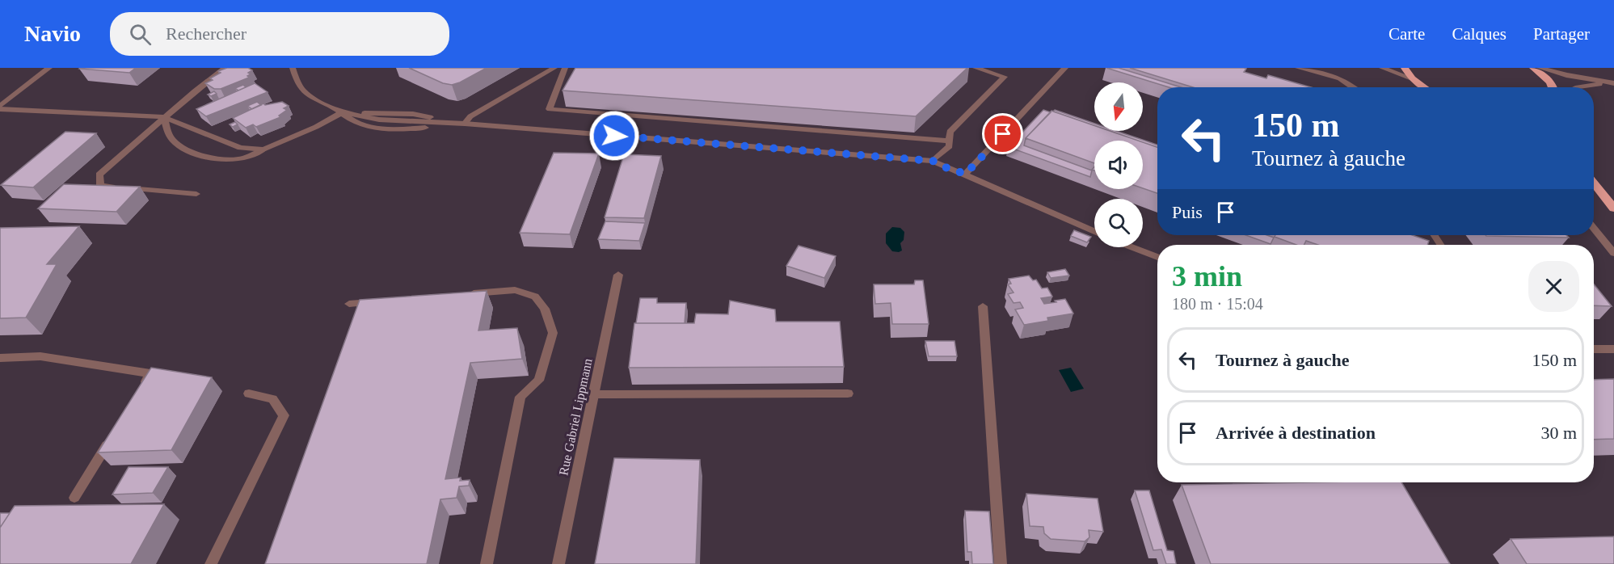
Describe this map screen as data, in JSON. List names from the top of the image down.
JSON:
{
  "streets": {
    "street": ["Rue Gabriel Lippmann"]
  },
  "north": "bottom",
  "page": {
    "header": "Navio",
    "search": "Rechercher",
    "nav": ["Carte", "Calques", "Partager"],
    "turn": ["150 m", "Tournez à gauche"],
    "then": "Puis",
    "heading": ["3 min", "180 m · 15:04"],
    "list": [
      {
        "name": "Tournez à gauche",
        "value": "150 m"
      },
      {
        "name": "Arrivée à destination",
        "value": "30 m"
      }
    ]
  }
}
